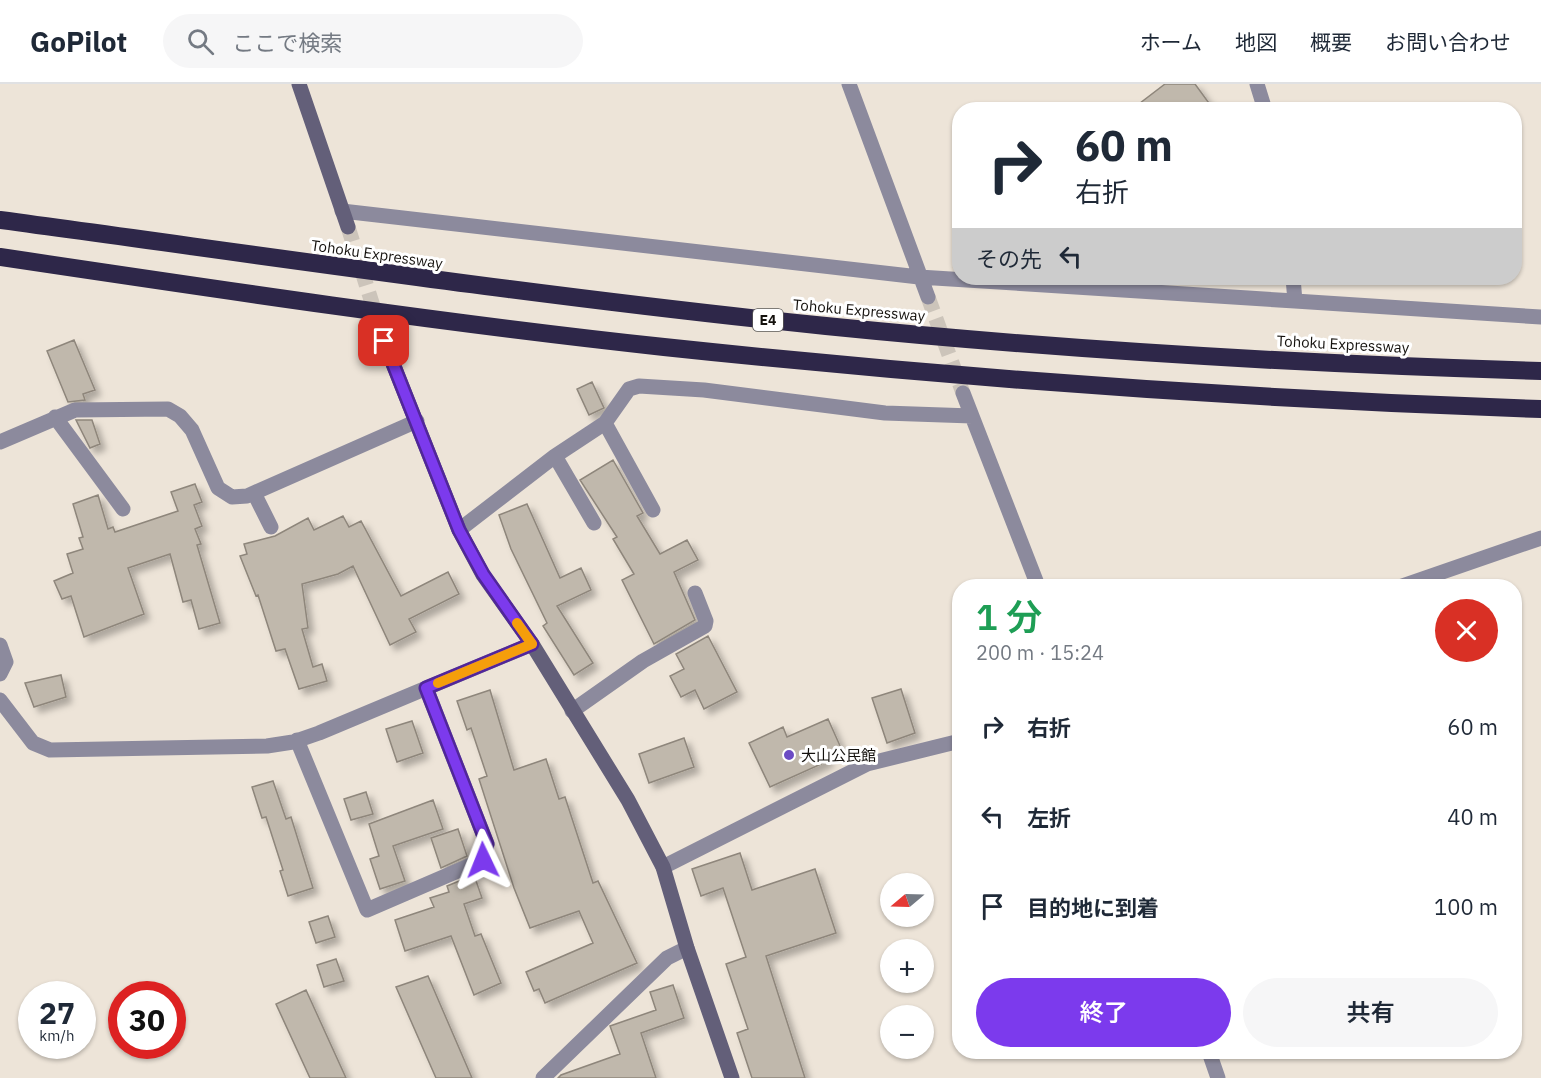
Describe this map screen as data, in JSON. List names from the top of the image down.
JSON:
{
  "streets": {
    "highway": ["Tohoku Expressway", "E4"]
  },
  "places": ["大山公民館"],
  "north": "left",
  "page": {
    "header": "GoPilot",
    "search": "ここで検索",
    "nav": [
      "ホーム",
      "地図",
      "概要",
      "お問い合わせ"
    ],
    "turn": ["60 m", "右折"],
    "then": "その先",
    "heading": ["1 分", "200 m · 15:24"],
    "list": [
      {
        "name": "右折",
        "value": "60 m"
      },
      {
        "name": "左折",
        "value": "40 m"
      },
      {
        "name": "目的地に到着",
        "value": "100 m"
      }
    ],
    "map_buttons": ["+", "−"],
    "buttons": ["終了", "共有"],
    "speed": "27 km/h",
    "limit": "30"
  }
}
